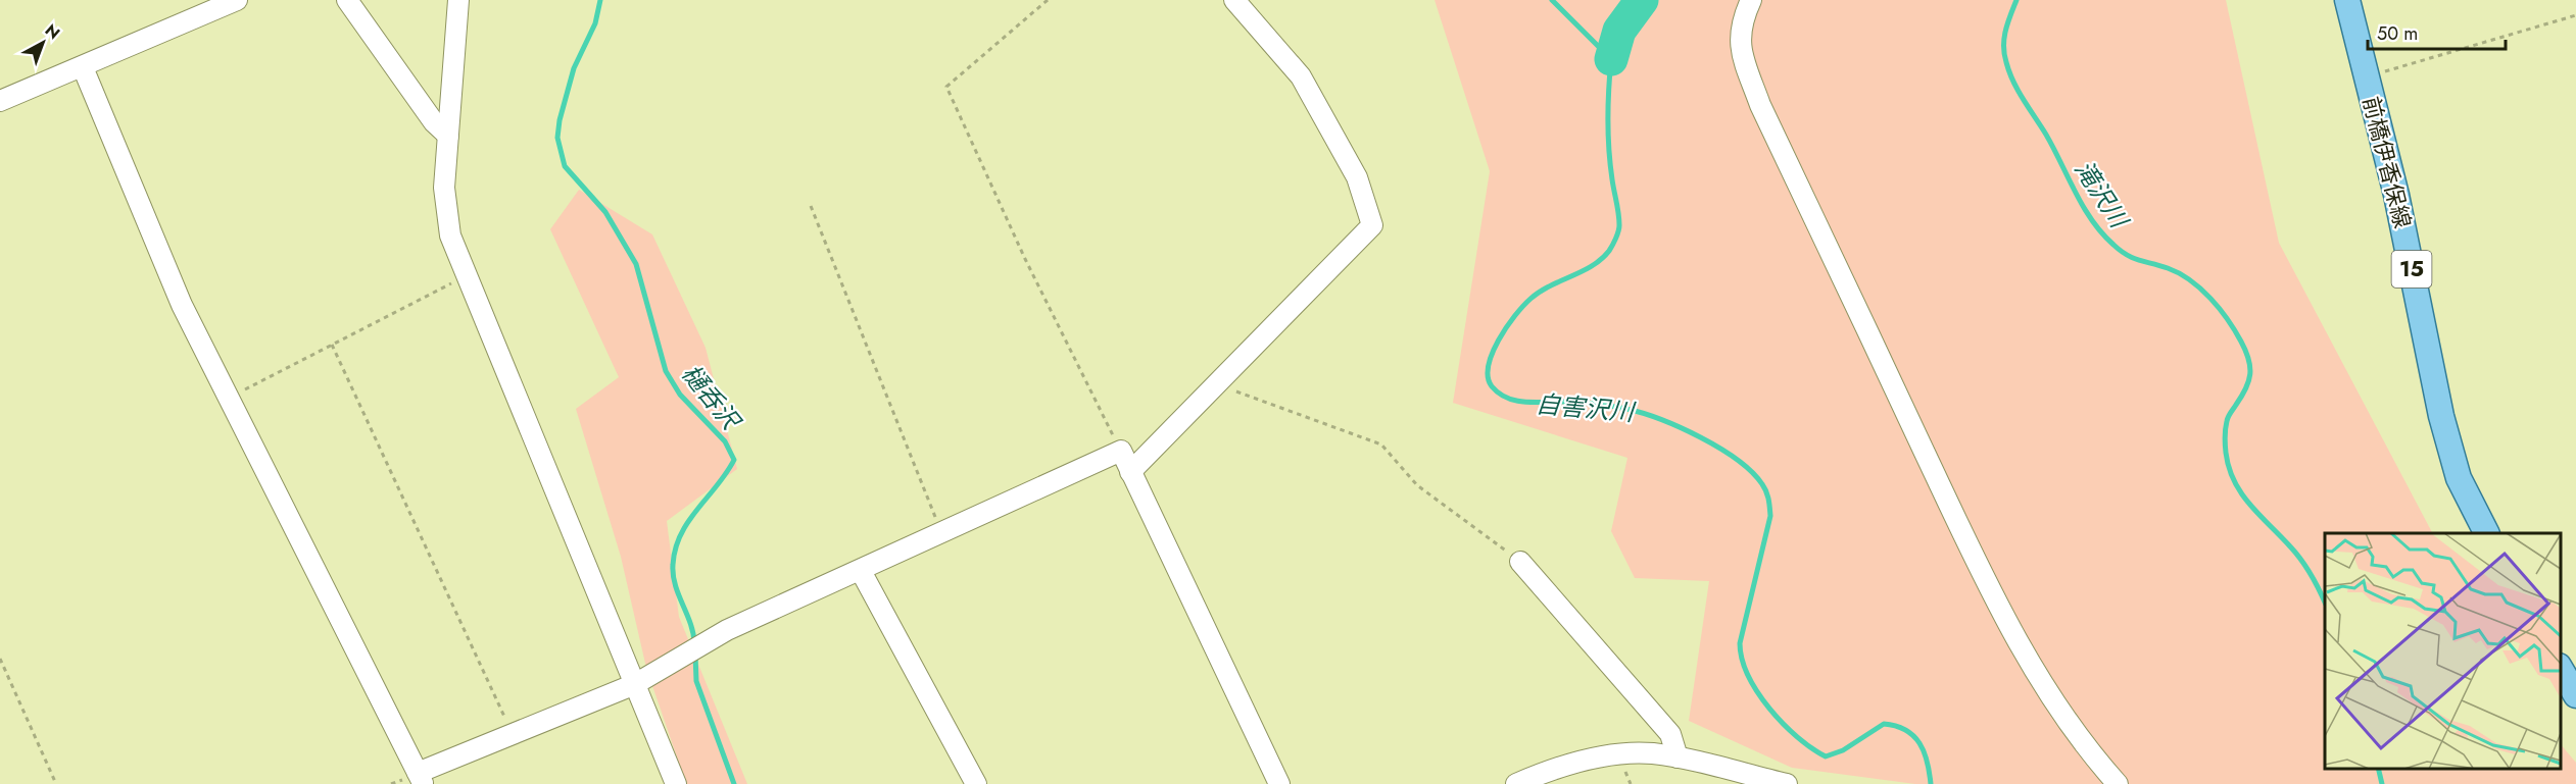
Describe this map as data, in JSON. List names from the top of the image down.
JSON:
{
  "streets": {
    "main road": ["前橋伊香保線", "15"]
  },
  "water": ["滝沢川", "樋呑沢", "自害沢川"],
  "scale_bar": "50 m",
  "north": "top right"
}
